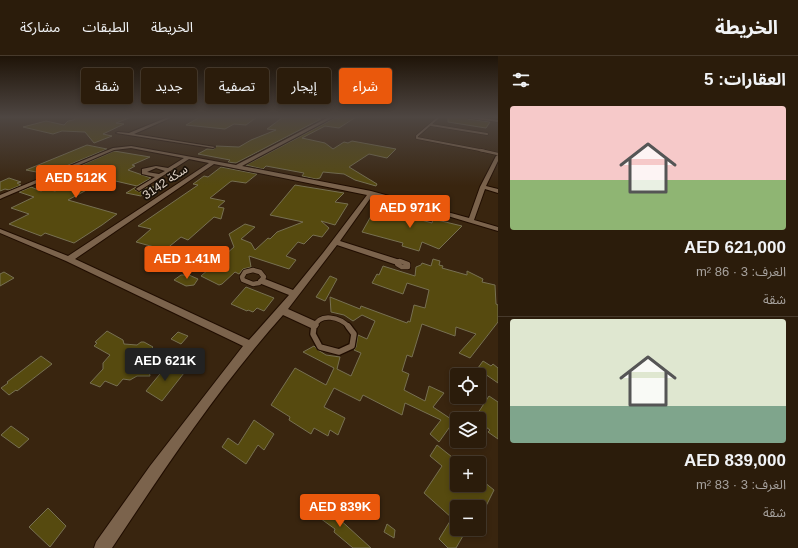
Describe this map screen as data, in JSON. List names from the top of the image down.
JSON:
{
  "streets": {
    "street": ["سكة 3142"]
  },
  "page": {
    "header": "الخريطة",
    "nav": ["الخريطة", "الطبقات", "مشاركة"],
    "heading": "العقارات: 5",
    "chip": [
      "شراء",
      "إيجار",
      "تصفية",
      "جديد",
      "شقة"
    ],
    "list": [
      {
        "name": "AED 621,000",
        "note": "الغرف: 3 · 86 m² · شقة"
      },
      {
        "name": "AED 839,000",
        "note": "الغرف: 3 · 83 m² · شقة"
      }
    ],
    "price": [
      "AED 512K",
      "AED 971K",
      "AED 1.41M",
      "AED 621K",
      "AED 839K"
    ],
    "map_buttons": ["+", "−"]
  }
}
